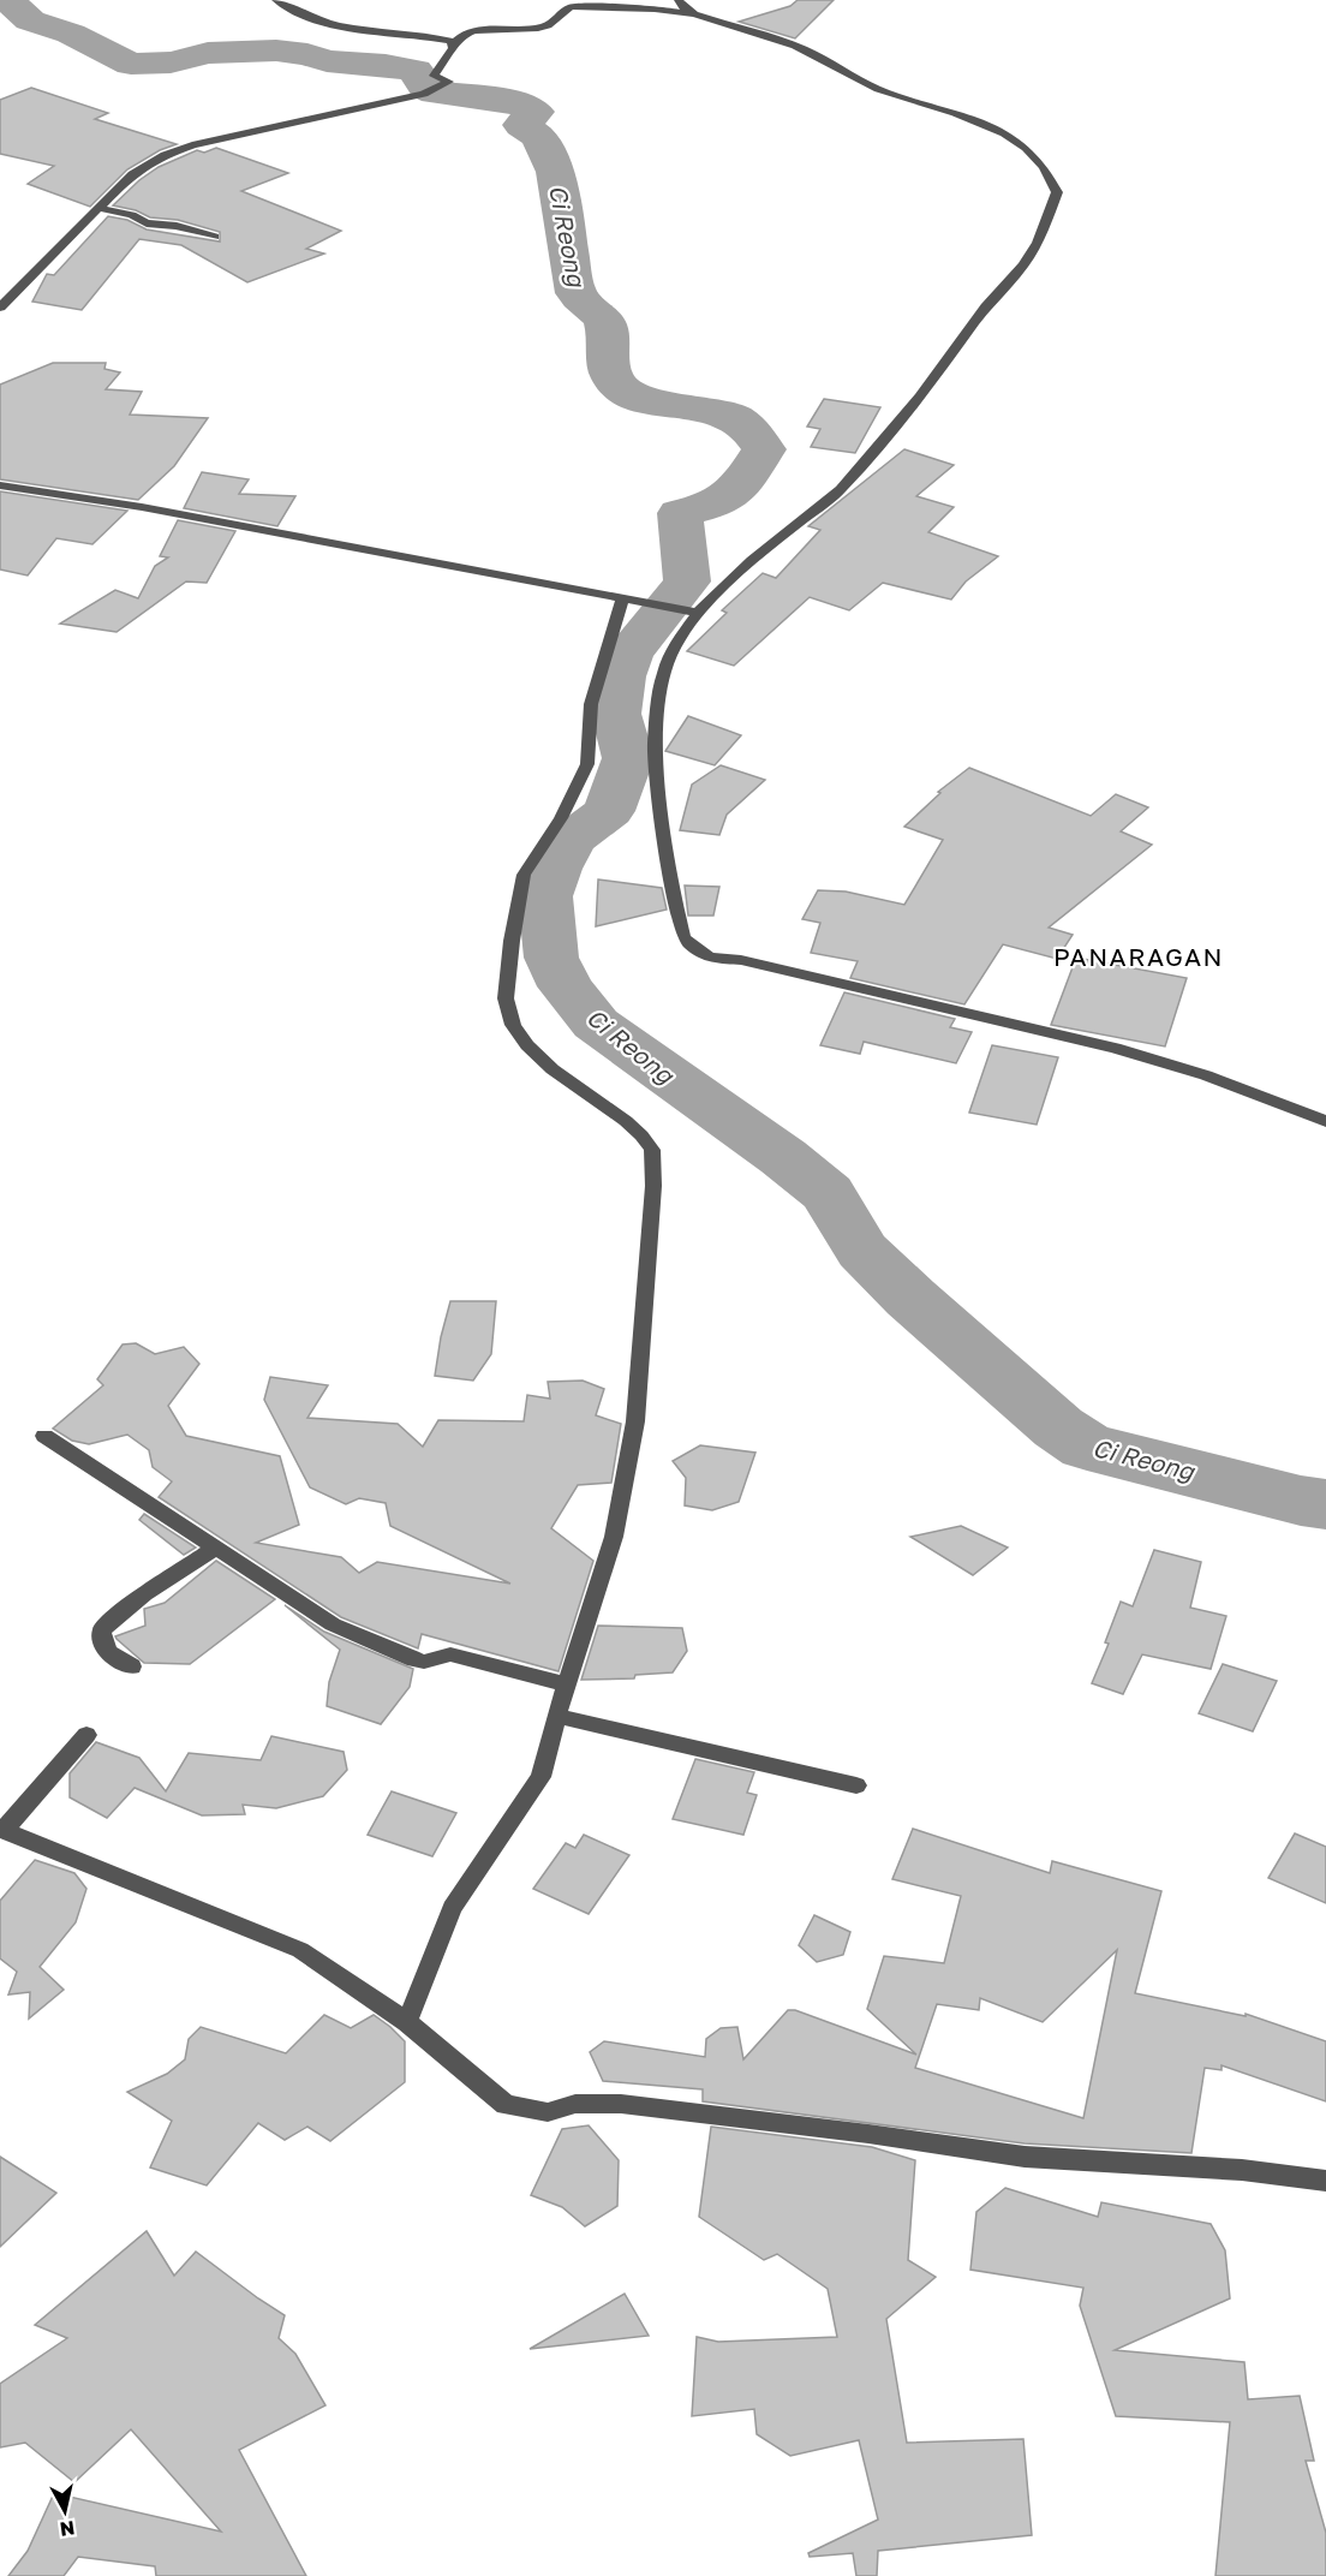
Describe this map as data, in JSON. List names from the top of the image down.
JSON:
{
  "districts": ["PANARAGAN"],
  "water": ["Ci Reong"],
  "north": "bottom"
}
